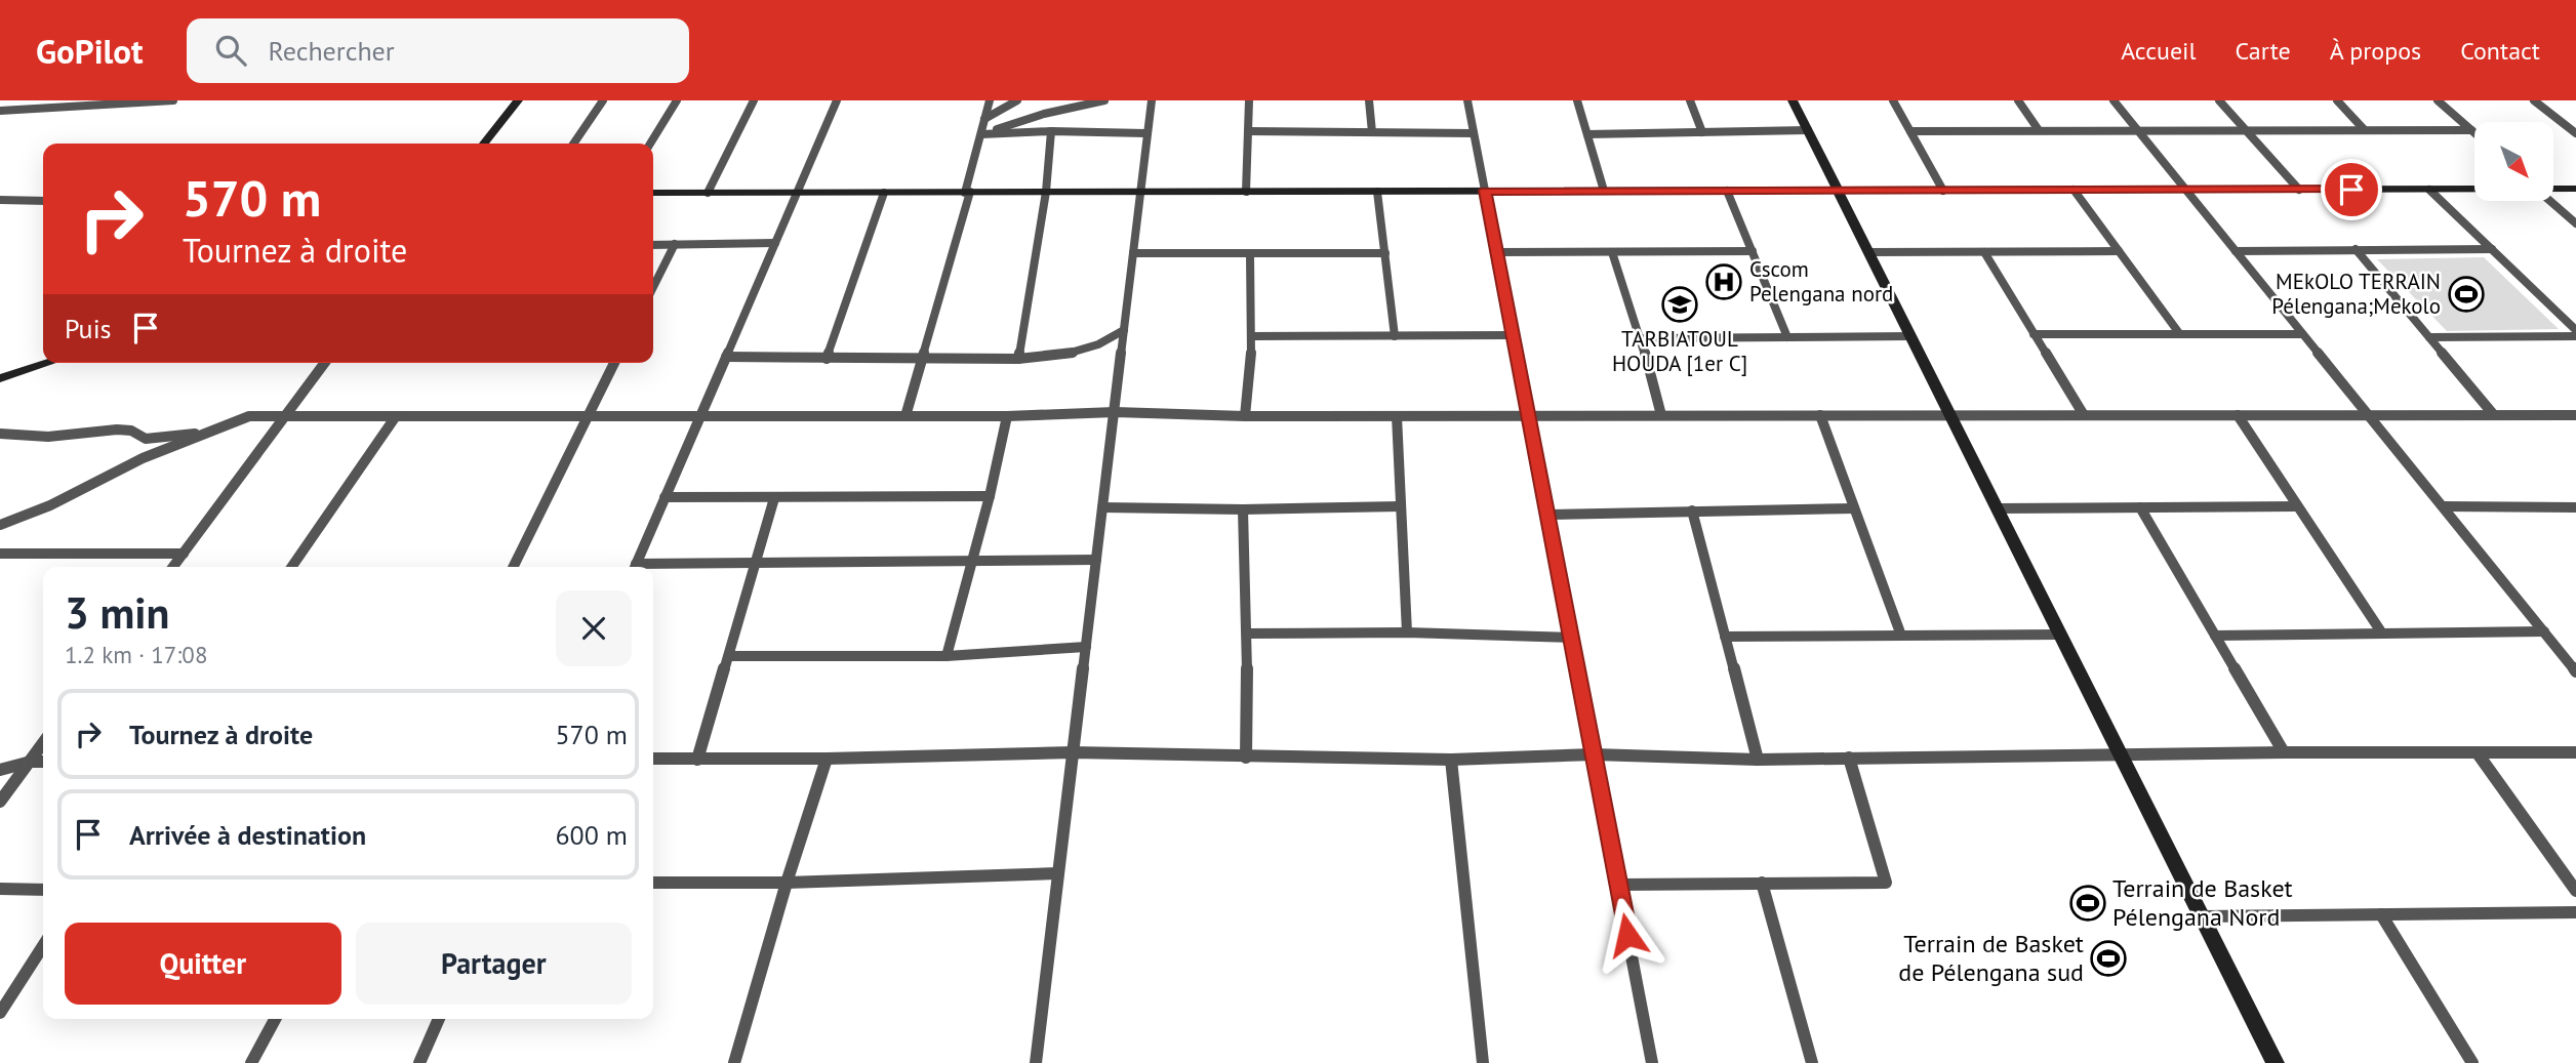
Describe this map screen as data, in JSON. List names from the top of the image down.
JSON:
{
  "places": {
    "hospital": ["Cscom Pelengana nord"],
    "sports": ["MEkOLO TERRAIN Pélengana;Mekolo", "Terrain de Basket Pélengana Nord", "Terrain de Basket de Pélengana sud"],
    "school or university": ["TARBIATOUL HOUDA [1er C]"]
  },
  "north": "bottom right",
  "page": {
    "header": "GoPilot",
    "search": "Rechercher",
    "nav": [
      "Accueil",
      "Carte",
      "À propos",
      "Contact"
    ],
    "turn": ["570 m", "Tournez à droite"],
    "then": "Puis",
    "heading": ["3 min", "1.2 km · 17:08"],
    "list": [
      {
        "name": "Tournez à droite",
        "value": "570 m"
      },
      {
        "name": "Arrivée à destination",
        "value": "600 m"
      }
    ],
    "buttons": ["Quitter", "Partager"]
  }
}
